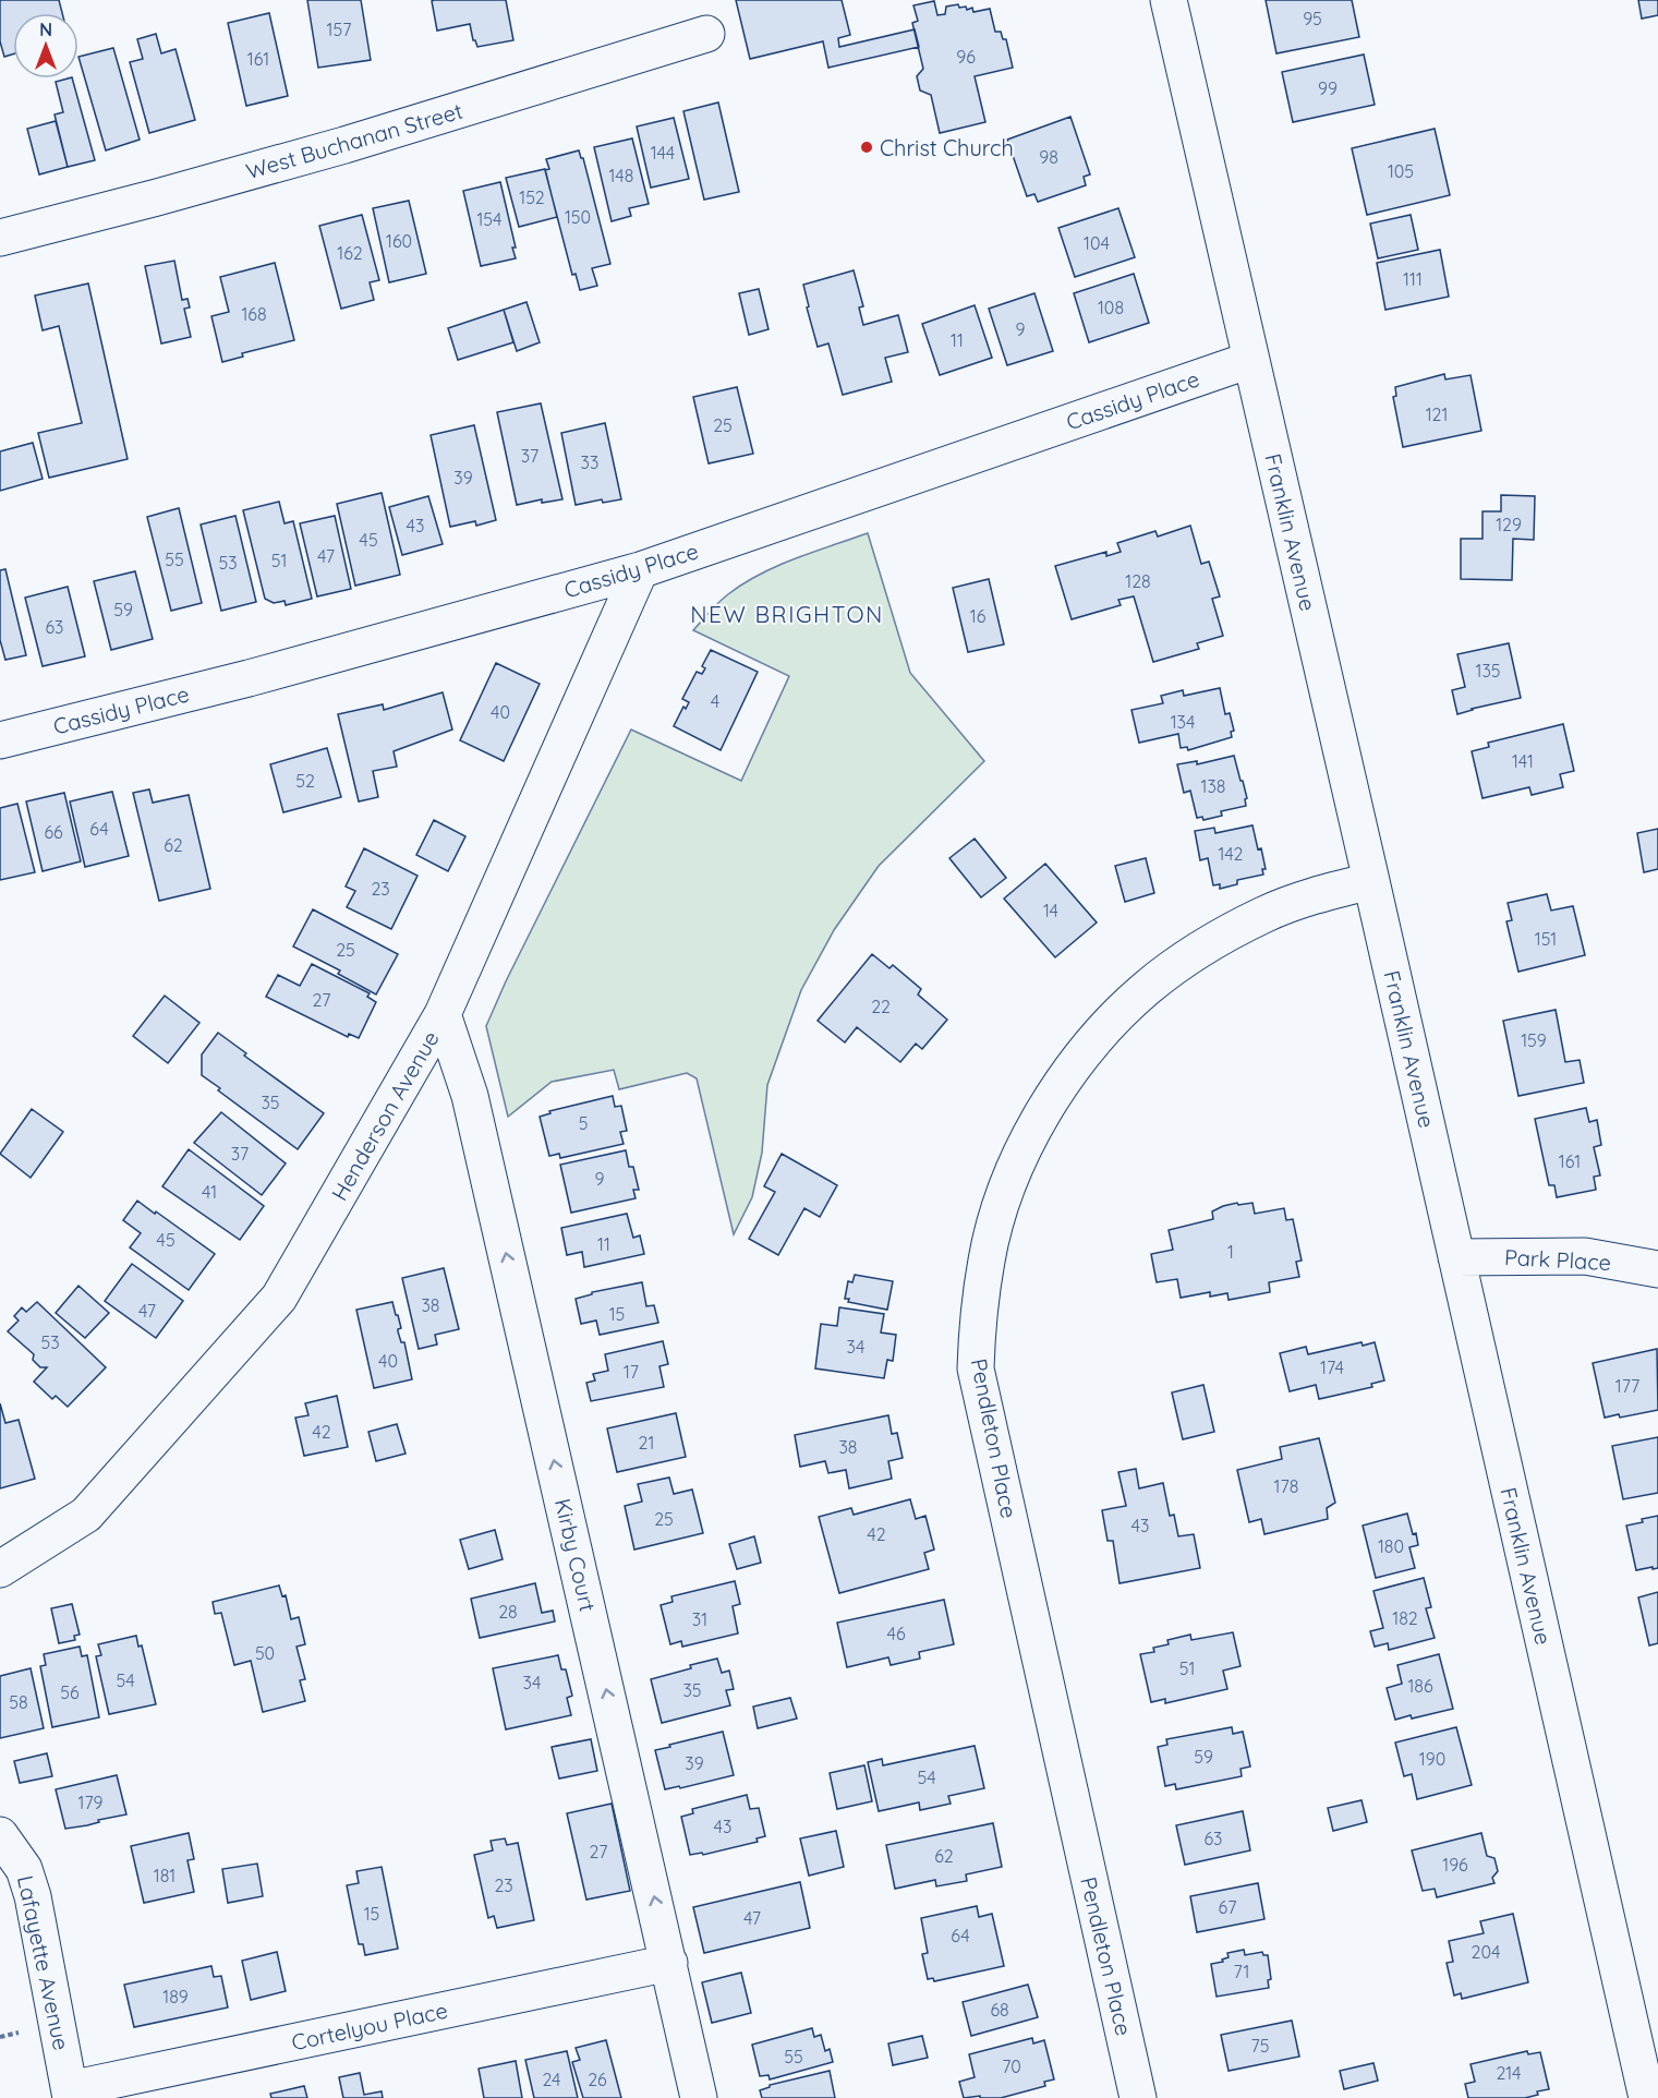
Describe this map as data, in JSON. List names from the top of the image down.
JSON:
{
  "streets": {
    "street": [
      "West Buchanan Street",
      "Cassidy Place",
      "Franklin Avenue",
      "Henderson Avenue",
      "Park Place",
      "Pendleton Place",
      "Kirby Court",
      "Lafayette Avenue",
      "Cortelyou Place"
    ]
  },
  "crossings": [
    ["Cassidy Place", "Franklin Avenue"],
    ["Cassidy Place", "Henderson Avenue"],
    ["Franklin Avenue", "Park Place"],
    ["Franklin Avenue", "Pendleton Place"],
    ["Henderson Avenue", "Kirby Court"],
    ["Kirby Court", "Cortelyou Place"],
    ["Lafayette Avenue", "Cortelyou Place"]
  ],
  "one_way": ["Kirby Court"],
  "districts": ["NEW BRIGHTON"],
  "places": ["Christ Church"],
  "house_numbers": [
    "95",
    "157",
    "96",
    "161",
    "99",
    "144",
    "98",
    "105",
    "148",
    "152",
    "150",
    "154",
    "160",
    "104",
    "162",
    "111",
    "108",
    "168",
    "9",
    "11",
    "121",
    "25",
    "37",
    "33",
    "39",
    "129",
    "43",
    "45",
    "47",
    "55",
    "51",
    "53",
    "128",
    "59",
    "16",
    "63",
    "135",
    "4",
    "40",
    "134",
    "141",
    "52",
    "138",
    "64",
    "66",
    "62",
    "142",
    "23",
    "14",
    "151",
    "25",
    "27",
    "22",
    "159",
    "35",
    "5",
    "37",
    "161",
    "9",
    "41",
    "45",
    "11",
    "1",
    "38",
    "47",
    "15",
    "53",
    "34",
    "40",
    "174",
    "17",
    "177",
    "42",
    "21",
    "38",
    "178",
    "25",
    "43",
    "42",
    "180",
    "28",
    "182",
    "31",
    "46",
    "50",
    "51",
    "54",
    "34",
    "186",
    "35",
    "56",
    "58",
    "59",
    "190",
    "39",
    "54",
    "179",
    "43",
    "63",
    "27",
    "62",
    "196",
    "181",
    "23",
    "67",
    "15",
    "47",
    "64",
    "204",
    "71",
    "189",
    "68",
    "75",
    "55",
    "70",
    "214",
    "24",
    "26"
  ],
  "north": "top"
}
